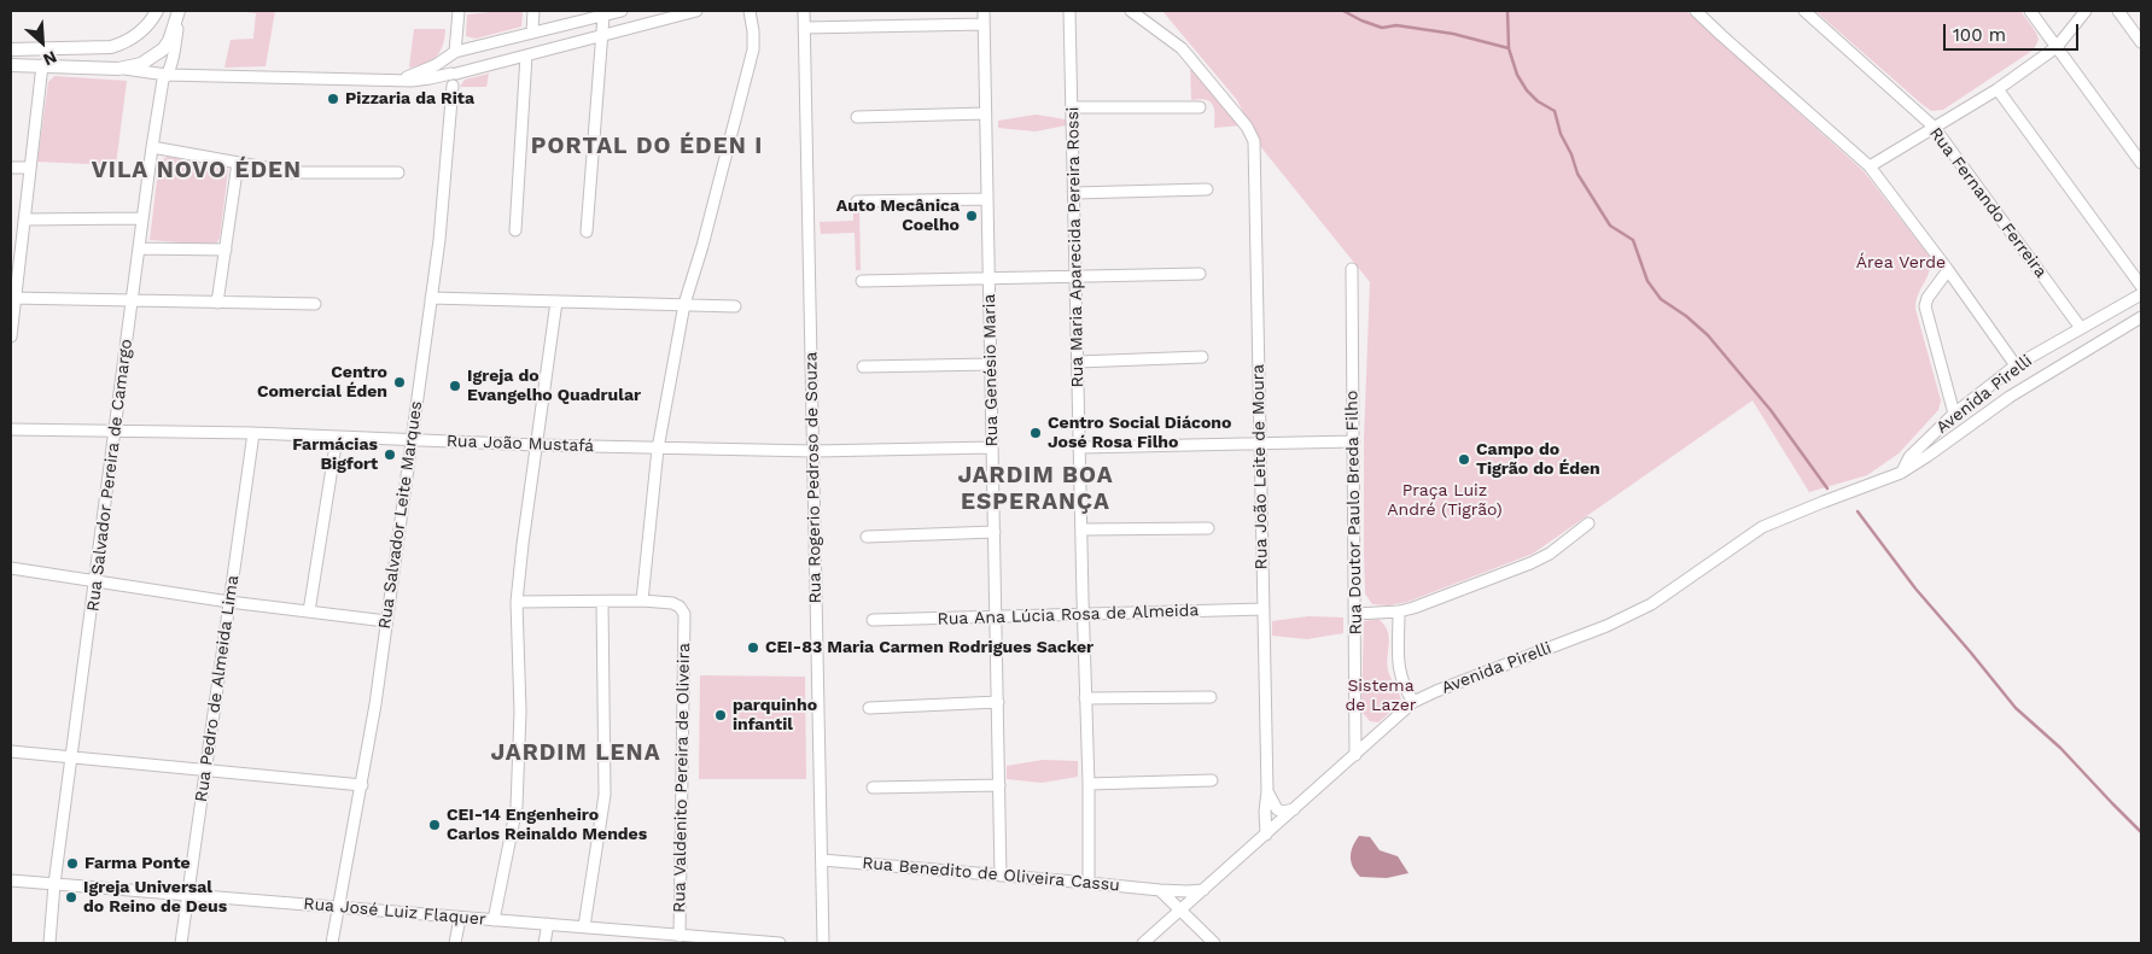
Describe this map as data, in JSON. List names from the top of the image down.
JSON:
{
  "streets": {
    "street": [
      "Rua Fernando Ferreira",
      "Rua Maria Aparecida Pereira Rossi",
      "Rua Genésio Maria",
      "Avenida Pirelli",
      "Rua João Mustafá",
      "Rua João Leite de Moura",
      "Rua Salvador Pereira de Camargo",
      "Rua Rogerio Pedroso de Souza",
      "Rua Doutor Paulo Breda Filho",
      "Rua Salvador Leite Marques",
      "Rua Ana Lúcia Rosa de Almeida",
      "Rua Pedro de Almeida Lima",
      "Rua Valdenito Pereira de Oliveira",
      "Rua Benedito de Oliveira Cassu",
      "Rua José Luiz Flaquer"
    ]
  },
  "crossings": [
    ["Rua Fernando Ferreira", "Avenida Pirelli"],
    ["Rua Maria Aparecida Pereira Rossi", "Rua Ana Lúcia Rosa de Almeida"],
    ["Rua Maria Aparecida Pereira Rossi", "Rua Benedito de Oliveira Cassu"],
    ["Rua Genésio Maria", "Rua João Mustafá"],
    ["Rua Genésio Maria", "Rua Ana Lúcia Rosa de Almeida"],
    ["Rua Genésio Maria", "Rua Benedito de Oliveira Cassu"],
    ["Avenida Pirelli", "Rua João Leite de Moura"],
    ["Avenida Pirelli", "Rua Doutor Paulo Breda Filho"],
    ["Avenida Pirelli", "Rua Benedito de Oliveira Cassu"],
    ["Rua João Mustafá", "Rua Salvador Pereira de Camargo"],
    ["Rua João Mustafá", "Rua Rogerio Pedroso de Souza"],
    ["Rua João Mustafá", "Rua Salvador Leite Marques"],
    ["Rua João Mustafá", "Rua Pedro de Almeida Lima"],
    ["Rua João Leite de Moura", "Rua Ana Lúcia Rosa de Almeida"],
    ["Rua Salvador Pereira de Camargo", "Rua José Luiz Flaquer"],
    ["Rua Rogerio Pedroso de Souza", "Rua Benedito de Oliveira Cassu"],
    ["Rua Salvador Leite Marques", "Rua José Luiz Flaquer"],
    ["Rua Pedro de Almeida Lima", "Rua José Luiz Flaquer"],
    ["Rua Valdenito Pereira de Oliveira", "Rua José Luiz Flaquer"]
  ],
  "districts": [
    "PORTAL DO ÉDEN I",
    "VILA NOVO ÉDEN",
    "JARDIM BOA ESPERANÇA",
    "JARDIM LENA"
  ],
  "parks": ["Área Verde", "Praça Luiz André (Tigrão)", "Sistema de Lazer"],
  "places": [
    "Pizzaria da Rita",
    "Auto Mecânica Coelho",
    "Centro Comercial Éden",
    "Igreja do Evangelho Quadrular",
    "Centro Social Diácono José Rosa Filho",
    "Farmácias Bigfort",
    "Campo do Tigrão do Éden",
    "CEI-83 Maria Carmen Rodrigues Sacker",
    "parquinho infantil",
    "CEI-14 Engenheiro Carlos Reinaldo Mendes",
    "Farma Ponte",
    "Igreja Universal do Reino de Deus"
  ],
  "scale_bar": "100 m",
  "north": "bottom right"
}
